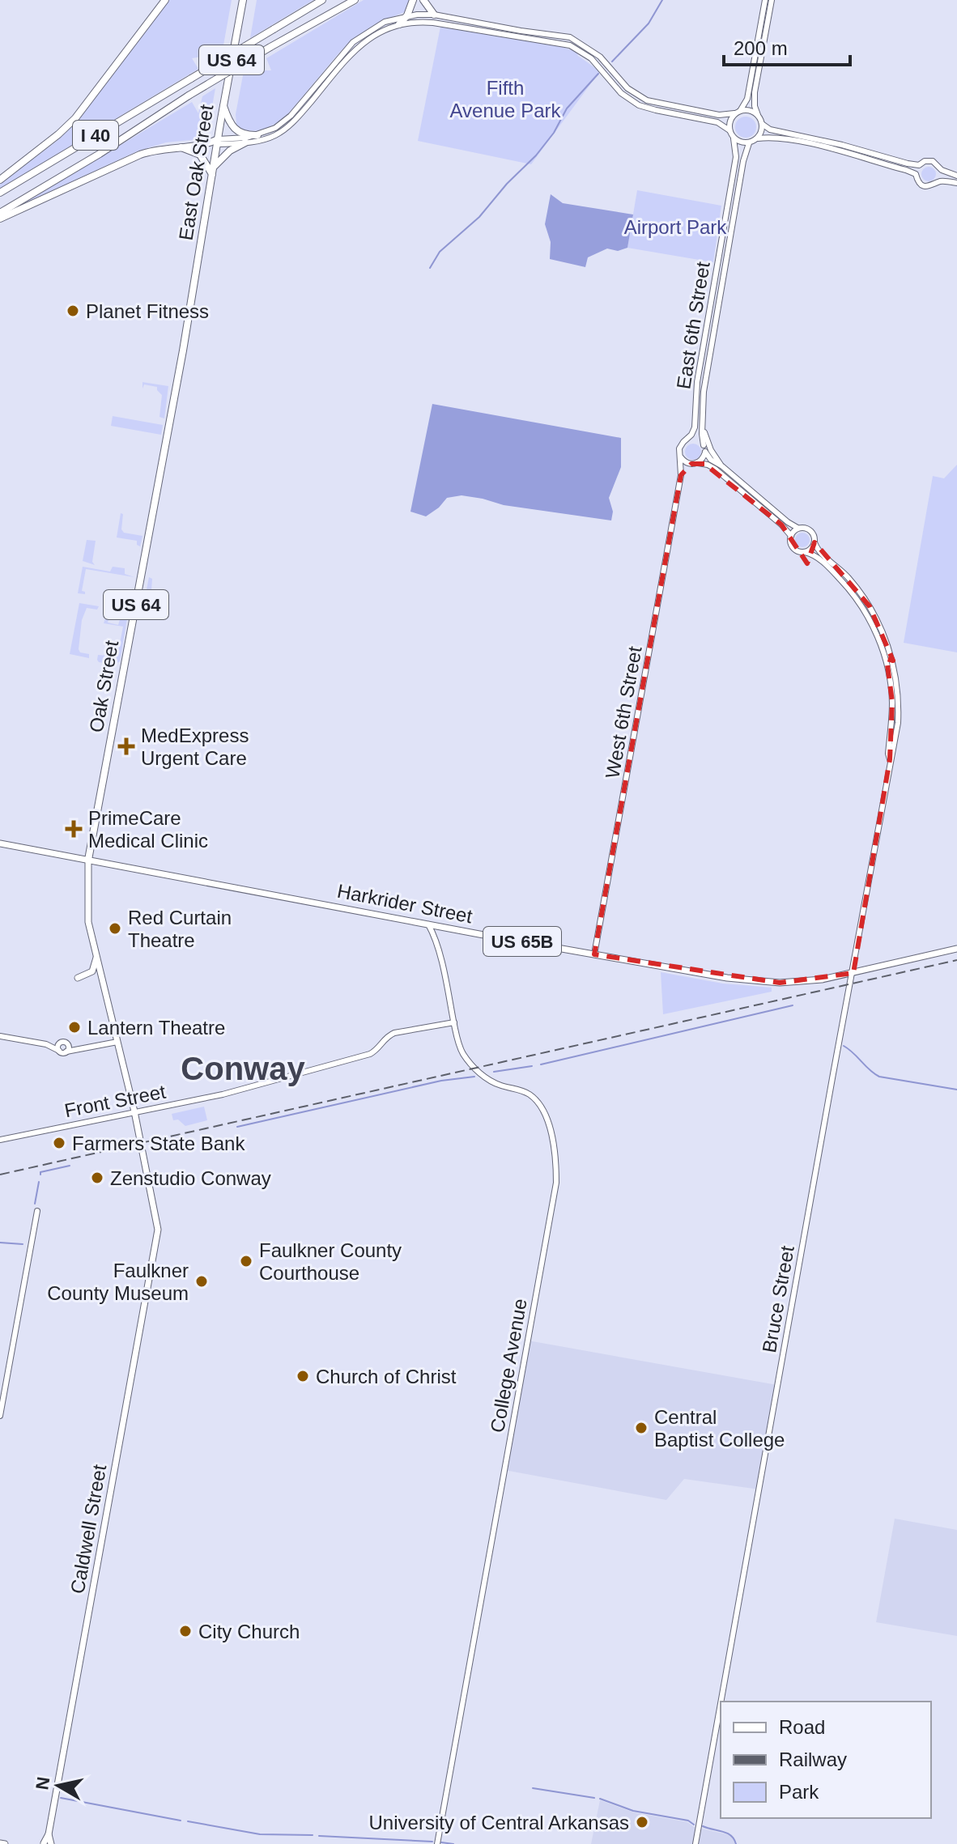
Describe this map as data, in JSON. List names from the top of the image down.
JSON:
{
  "streets": {
    "highway": [
      "US 64",
      "I 40",
      "East Oak Street",
      "Oak Street"
    ],
    "main road": ["Harkrider Street", "US 65B", "Caldwell Street"],
    "street": [
      "East 6th Street",
      "West 6th Street",
      "Front Street",
      "Bruce Street",
      "College Avenue"
    ]
  },
  "crossings": [
    ["East Oak Street", "Oak Street"],
    ["East 6th Street", "West 6th Street"],
    ["Oak Street", "Harkrider Street"],
    ["Oak Street", "Front Street"],
    ["Oak Street", "Caldwell Street"],
    ["West 6th Street", "Harkrider Street"],
    ["Harkrider Street", "Bruce Street"],
    ["Harkrider Street", "College Avenue"],
    ["Front Street", "College Avenue"]
  ],
  "districts": ["Conway"],
  "parks": ["Fifth Avenue Park", "Airport Park"],
  "places": {
    "other": [
      "Planet Fitness",
      "Red Curtain Theatre",
      "Lantern Theatre",
      "Farmers State Bank",
      "Zenstudio Conway",
      "Faulkner County Courthouse",
      "Faulkner County Museum",
      "Church of Christ",
      "Central Baptist College",
      "City Church",
      "University of Central Arkansas"
    ],
    "health": ["MedExpress Urgent Care", "PrimeCare Medical Clinic"]
  },
  "legend": ["Road", "Railway", "Park"],
  "scale_bar": "200 m",
  "north": "left"
}
